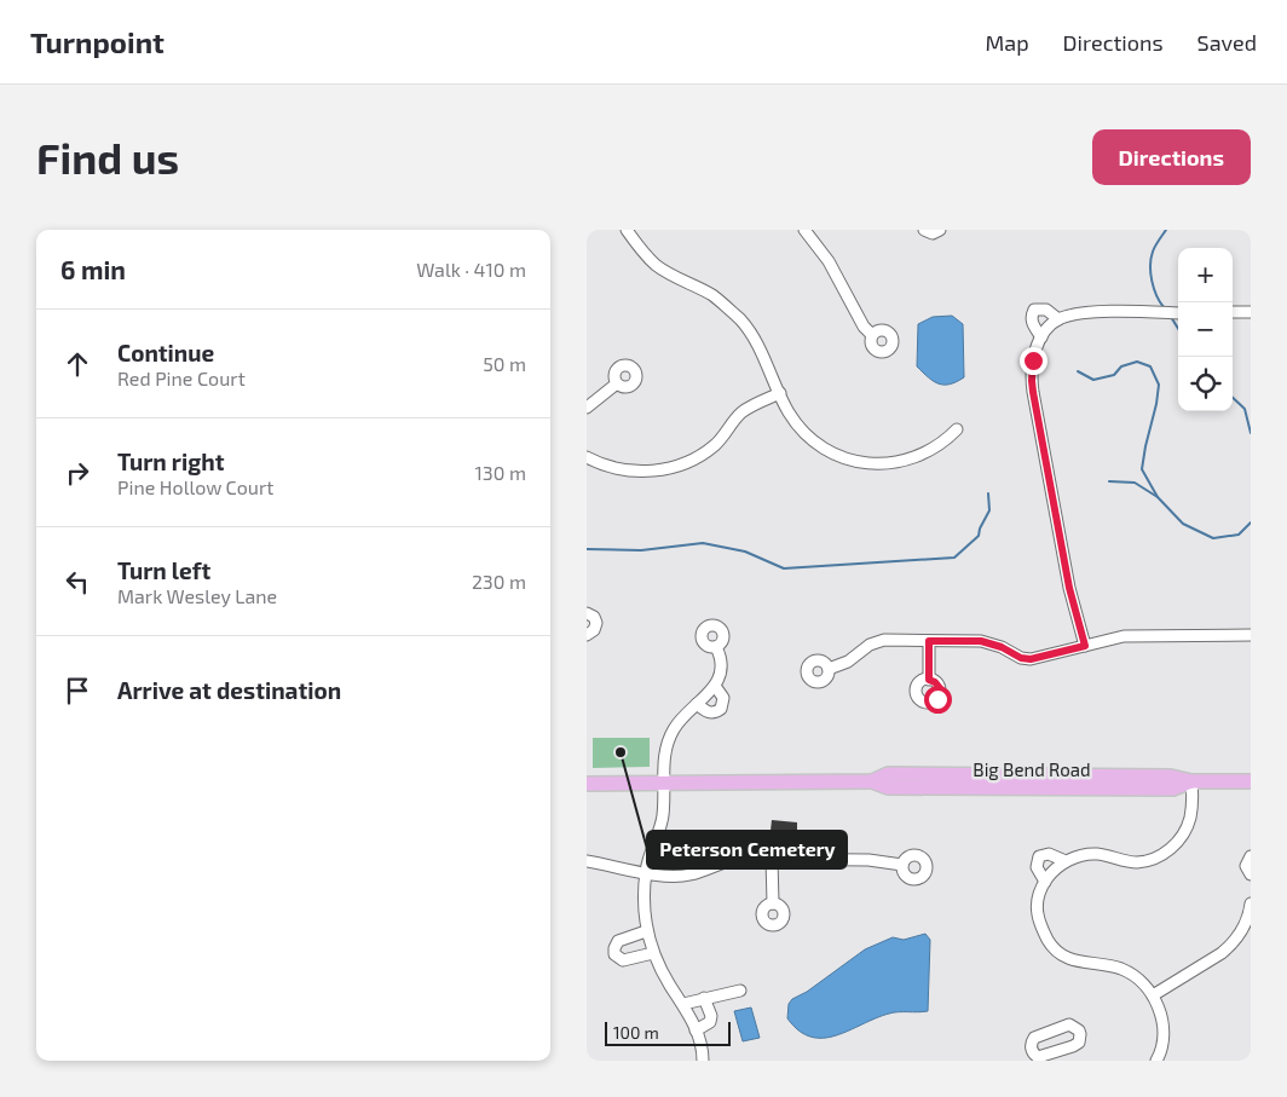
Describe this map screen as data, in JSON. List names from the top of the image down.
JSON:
{
  "streets": {
    "main road": ["Big Bend Road"]
  },
  "places": ["Peterson Cemetery"],
  "scale_bar": "100 m",
  "page": {
    "header": "Turnpoint",
    "nav": ["Map", "Directions", "Saved"],
    "buttons": "Directions",
    "title": "Find us",
    "heading": ["6 min", "Walk · 410 m"],
    "map_buttons": ["+", "−"],
    "list": [
      ["Continue", "Red Pine Court", "50 m"],
      ["Turn right", "Pine Hollow Court", "130 m"],
      ["Turn left", "Mark Wesley Lane", "230 m"],
      "Arrive at destination"
    ],
    "scale": "100 m"
  }
}
